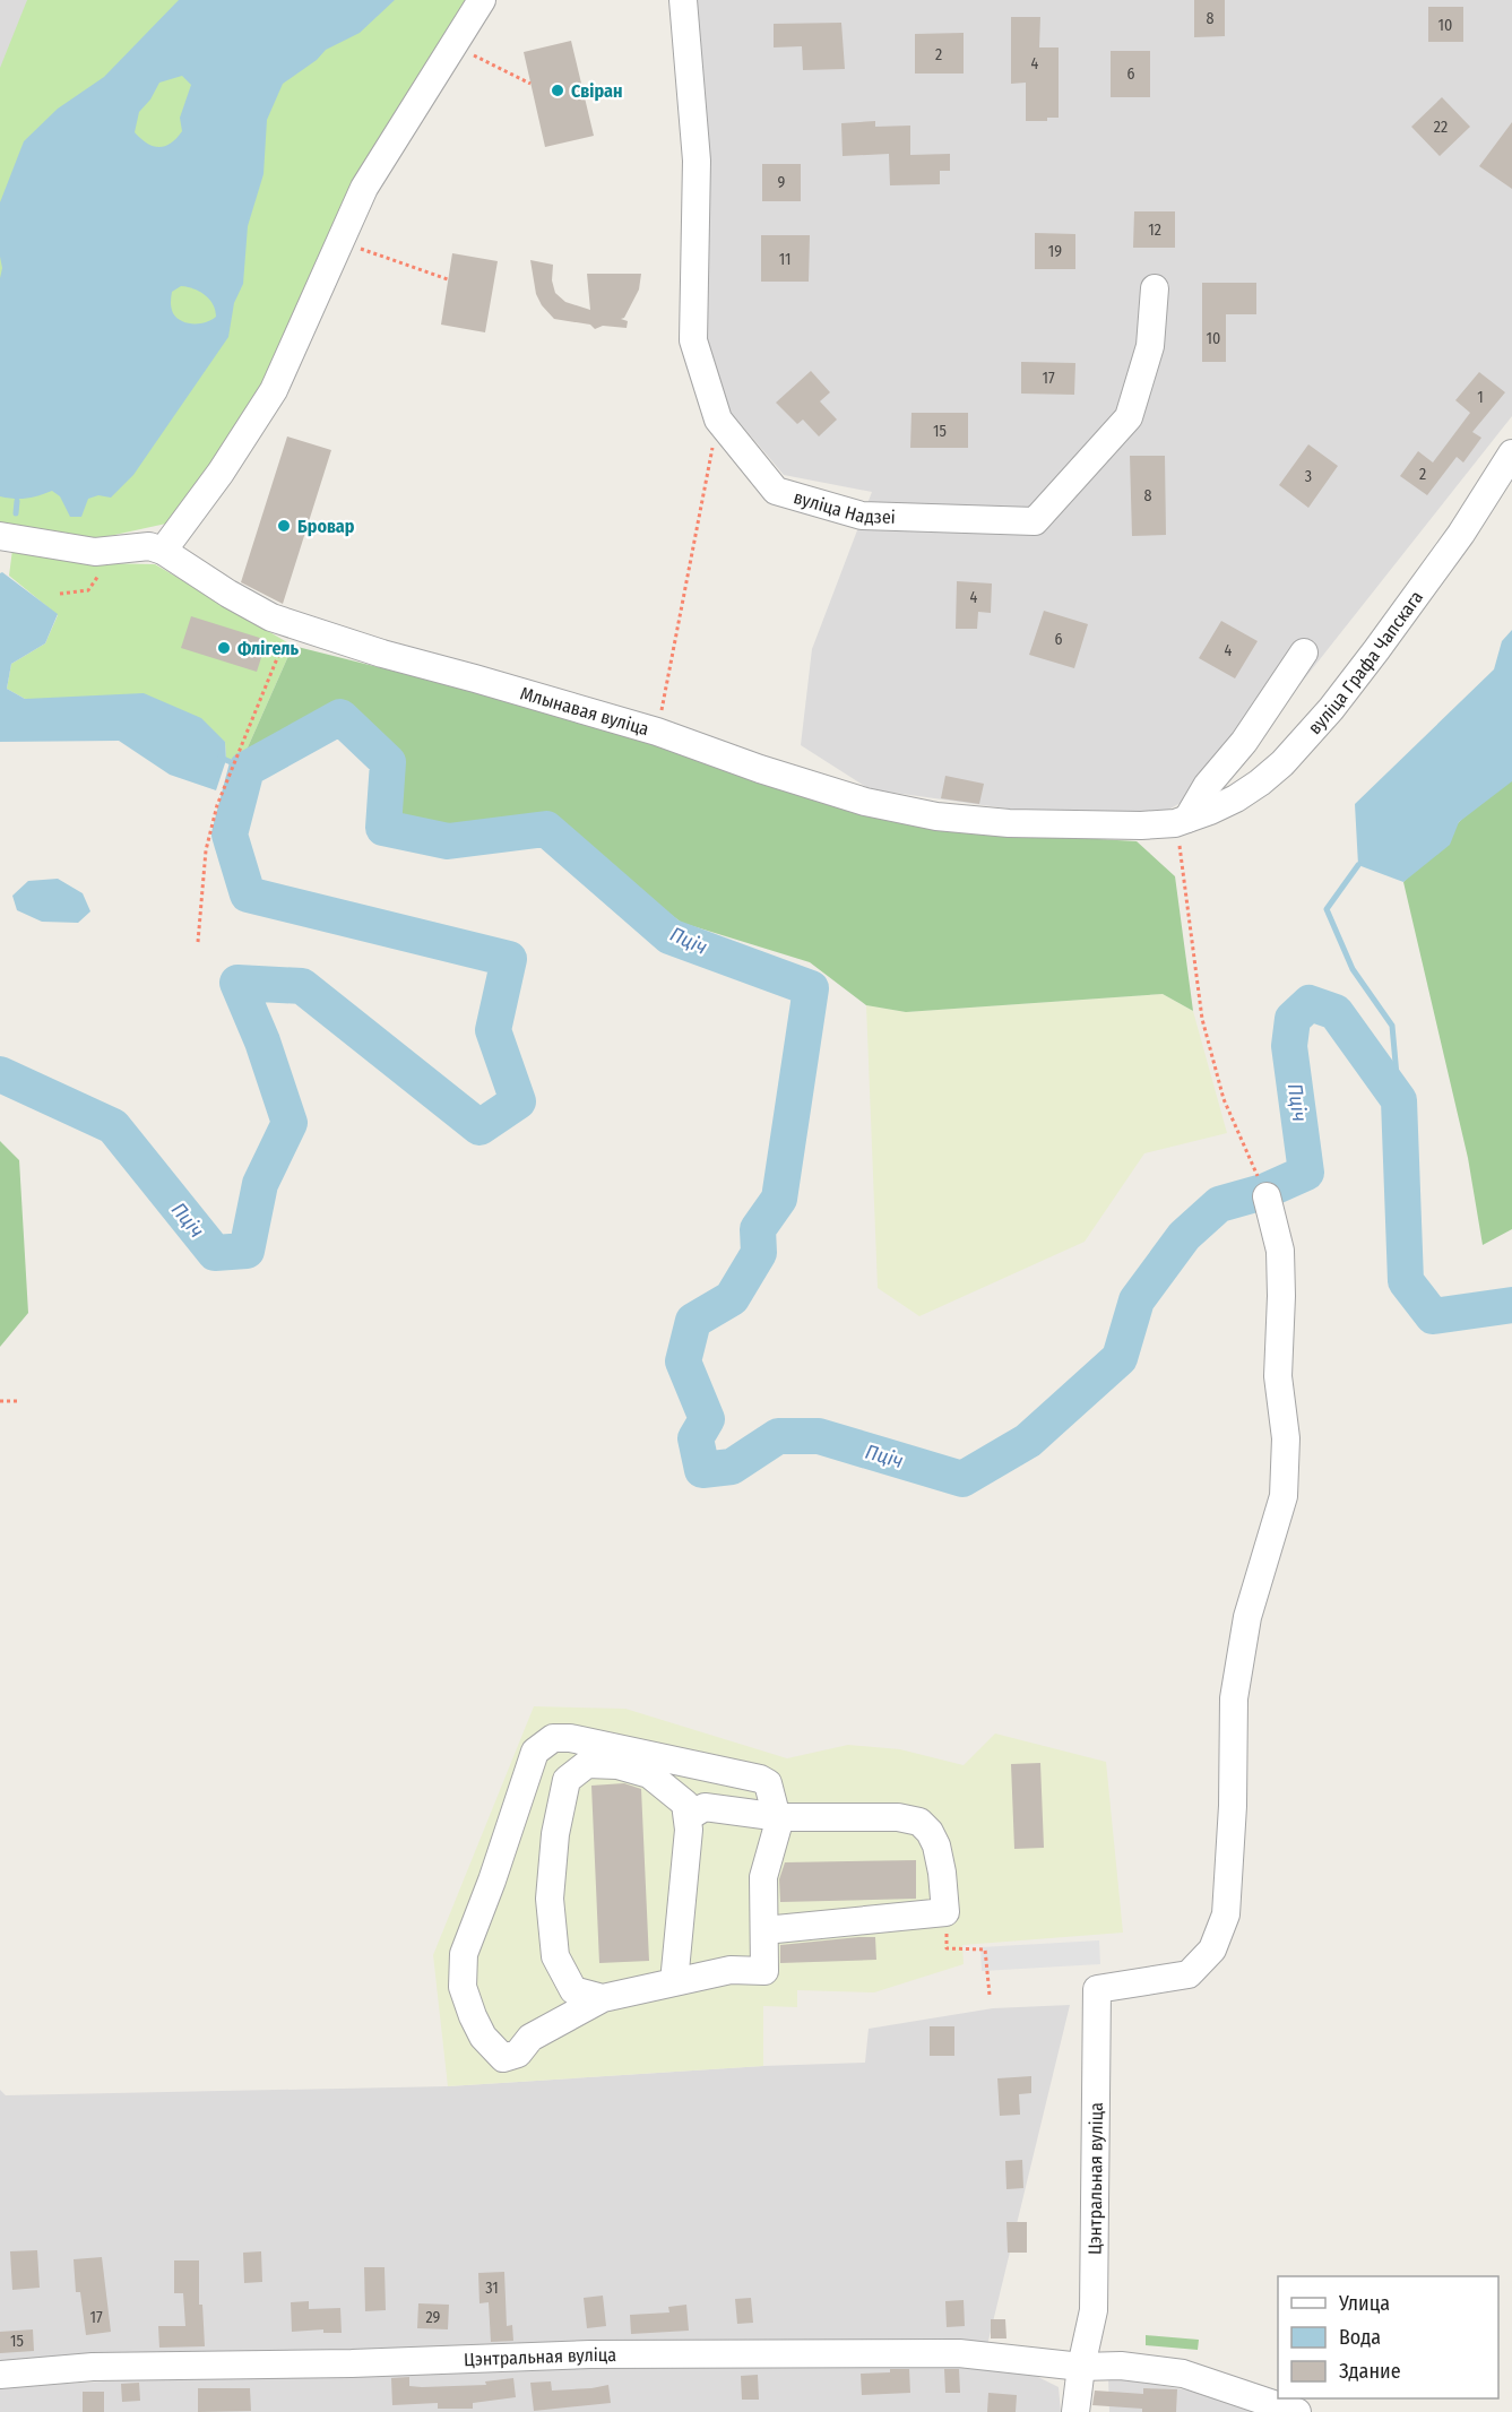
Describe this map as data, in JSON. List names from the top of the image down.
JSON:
{
  "streets": {
    "street": [
      "вуліца Надзеі",
      "вуліца Графа Чапскага",
      "Млынавая вуліца",
      "Цэнтральная вуліца"
    ]
  },
  "crossings": [
    ["вуліца Графа Чапскага", "Млынавая вуліца"]
  ],
  "water": ["Пціч"],
  "places": ["Свіран", "Бровар", "Флігель"],
  "house_numbers": [
    "8",
    "10",
    "2",
    "4",
    "6",
    "22",
    "9",
    "12",
    "19",
    "11",
    "10",
    "17",
    "1",
    "15",
    "2",
    "3",
    "8",
    "4",
    "6",
    "4",
    "31",
    "17",
    "29",
    "15"
  ],
  "legend": ["Улица", "Вода", "Здание"]
}
